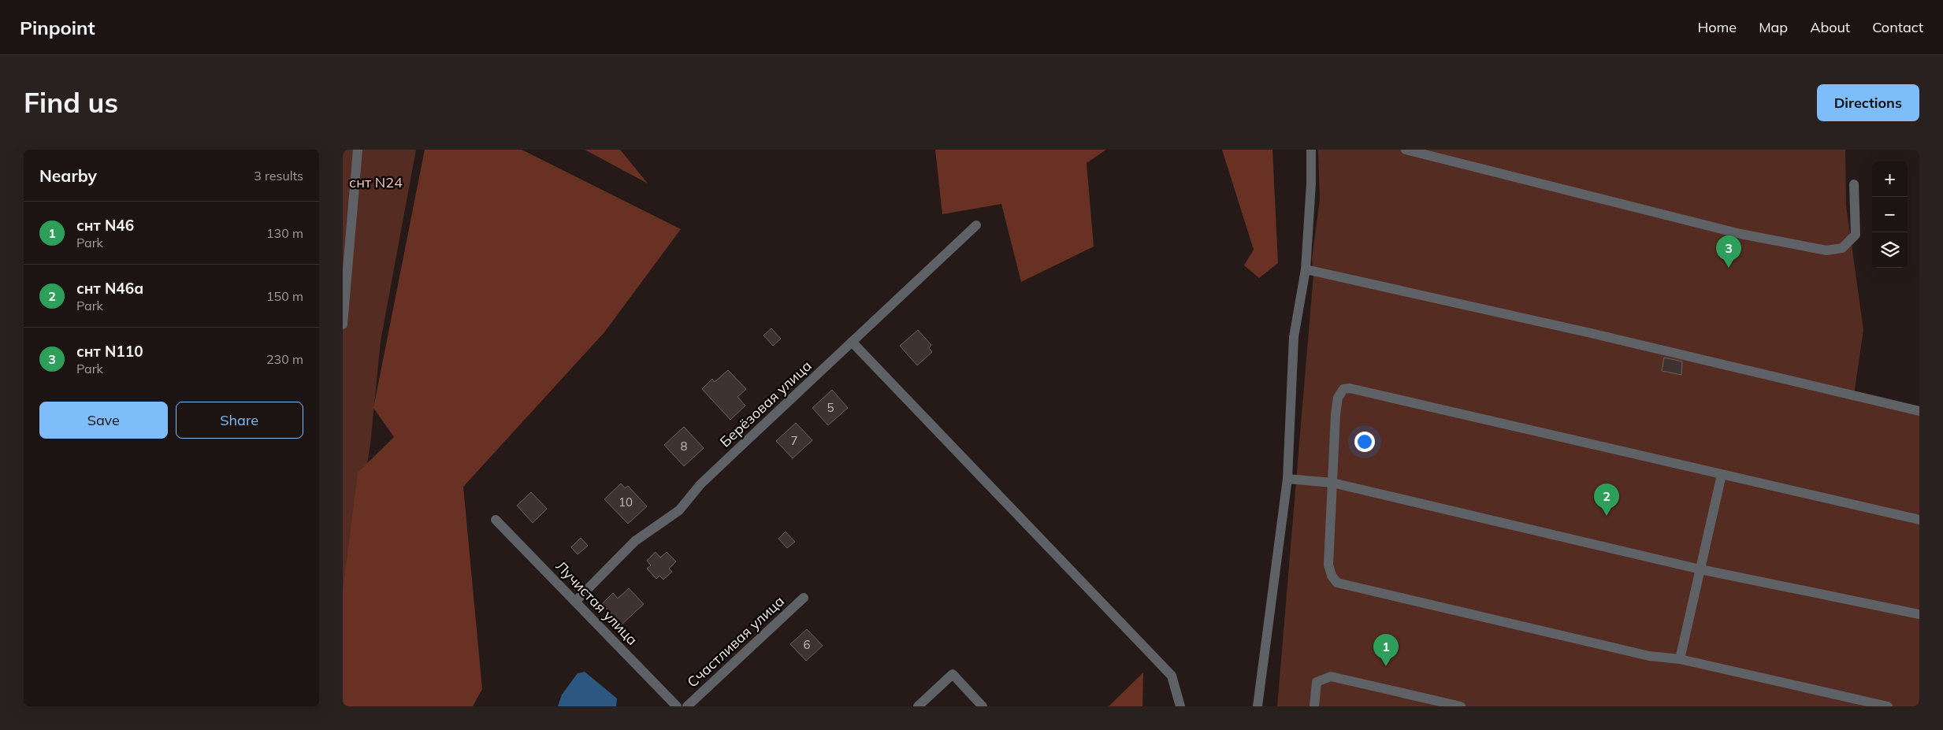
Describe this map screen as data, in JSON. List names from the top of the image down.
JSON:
{
  "streets": {
    "street": ["Берёзовая улица", "Лучистая улица", "Счастливая улица"]
  },
  "crossings": [
    ["Берёзовая улица", "Лучистая улица"]
  ],
  "parks": ["снт N24"],
  "house_numbers": [
    "5",
    "7",
    "8",
    "10",
    "6"
  ],
  "page": {
    "header": "Pinpoint",
    "nav": [
      "Home",
      "Map",
      "About",
      "Contact"
    ],
    "buttons": [
      "Directions",
      ["Save", "Share"]
    ],
    "title": "Find us",
    "heading": ["Nearby", "3 results"],
    "map_buttons": ["+", "−"],
    "list": [
      {
        "mark": "1",
        "name": "снт N46",
        "note": "Park",
        "value": "130 m"
      },
      {
        "mark": "2",
        "name": "снт N46а",
        "note": "Park",
        "value": "150 m"
      },
      {
        "mark": "3",
        "name": "снт N110",
        "note": "Park",
        "value": "230 m"
      }
    ],
    "pins": ["3", "2", "1"]
  }
}
